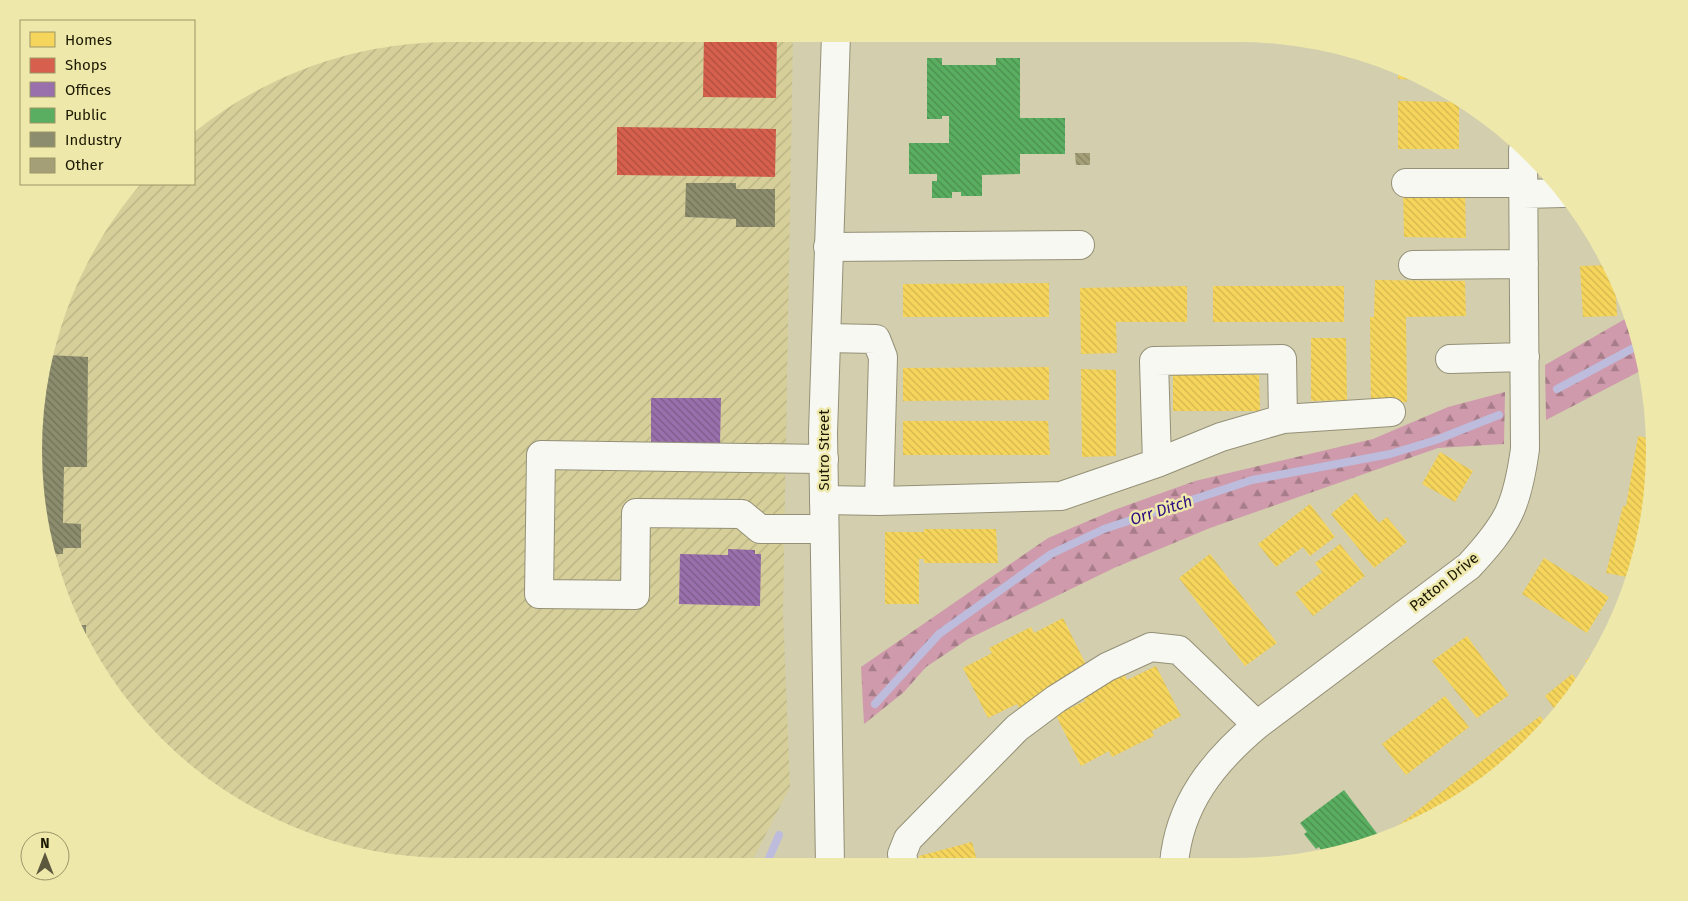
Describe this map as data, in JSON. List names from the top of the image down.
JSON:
{
  "streets": {
    "street": ["Sutro Street", "Patton Drive"]
  },
  "water": ["Orr Ditch"],
  "legend": [
    "Homes",
    "Shops",
    "Offices",
    "Public",
    "Industry",
    "Other"
  ],
  "north": "top"
}
